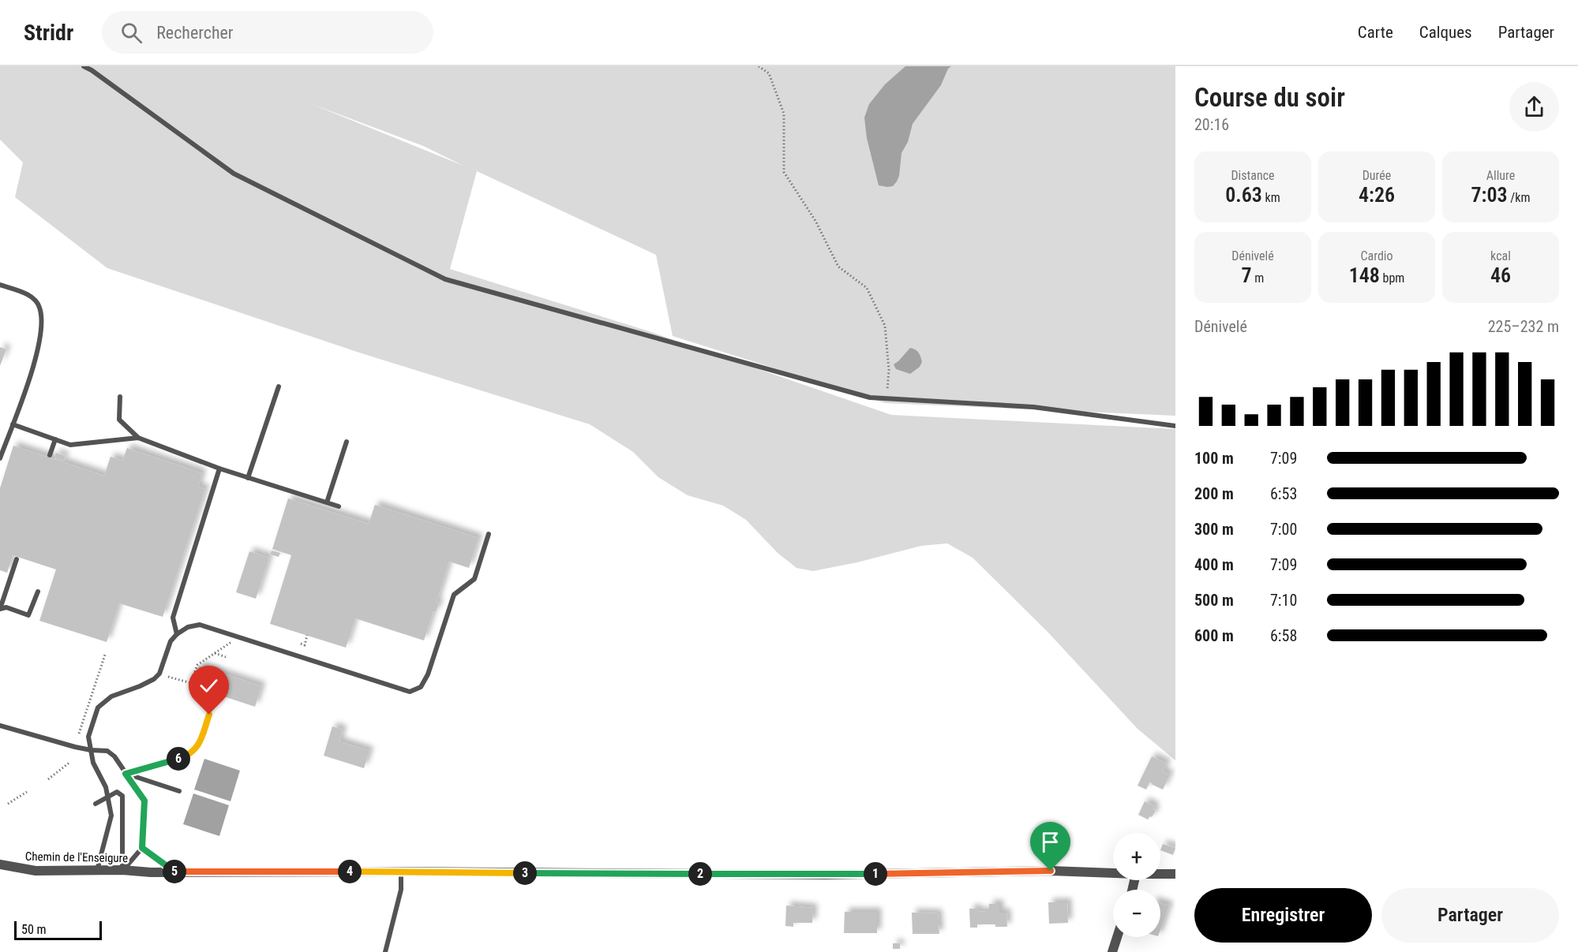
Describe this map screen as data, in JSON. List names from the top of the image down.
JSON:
{
  "streets": {
    "street": ["Chemin de l'Enseigure"]
  },
  "scale_bar": "50 m",
  "page": {
    "header": "Stridr",
    "search": "Rechercher",
    "nav": ["Carte", "Calques", "Partager"],
    "heading": ["Course du soir", "20:16"],
    "stats": [
      ["Distance", "0.63 km"],
      ["Durée", "4:26"],
      ["Allure", "7:03 /km"],
      ["Dénivelé", "7 m"],
      ["Cardio", "148 bpm"],
      ["kcal", "46"]
    ],
    "chart": ["Dénivelé", "225–232 m"],
    "list": [
      {
        "name": "100 m",
        "note": "7:09"
      },
      {
        "name": "200 m",
        "note": "6:53"
      },
      {
        "name": "300 m",
        "note": "7:00"
      },
      {
        "name": "400 m",
        "note": "7:09"
      },
      {
        "name": "500 m",
        "note": "7:10"
      },
      {
        "name": "600 m",
        "note": "6:58"
      }
    ],
    "pins": [
      "6",
      "4",
      "5",
      "3",
      "1",
      "2"
    ],
    "map_buttons": ["+", "−"],
    "buttons": ["Enregistrer", "Partager"],
    "scale": "50 m"
  }
}
